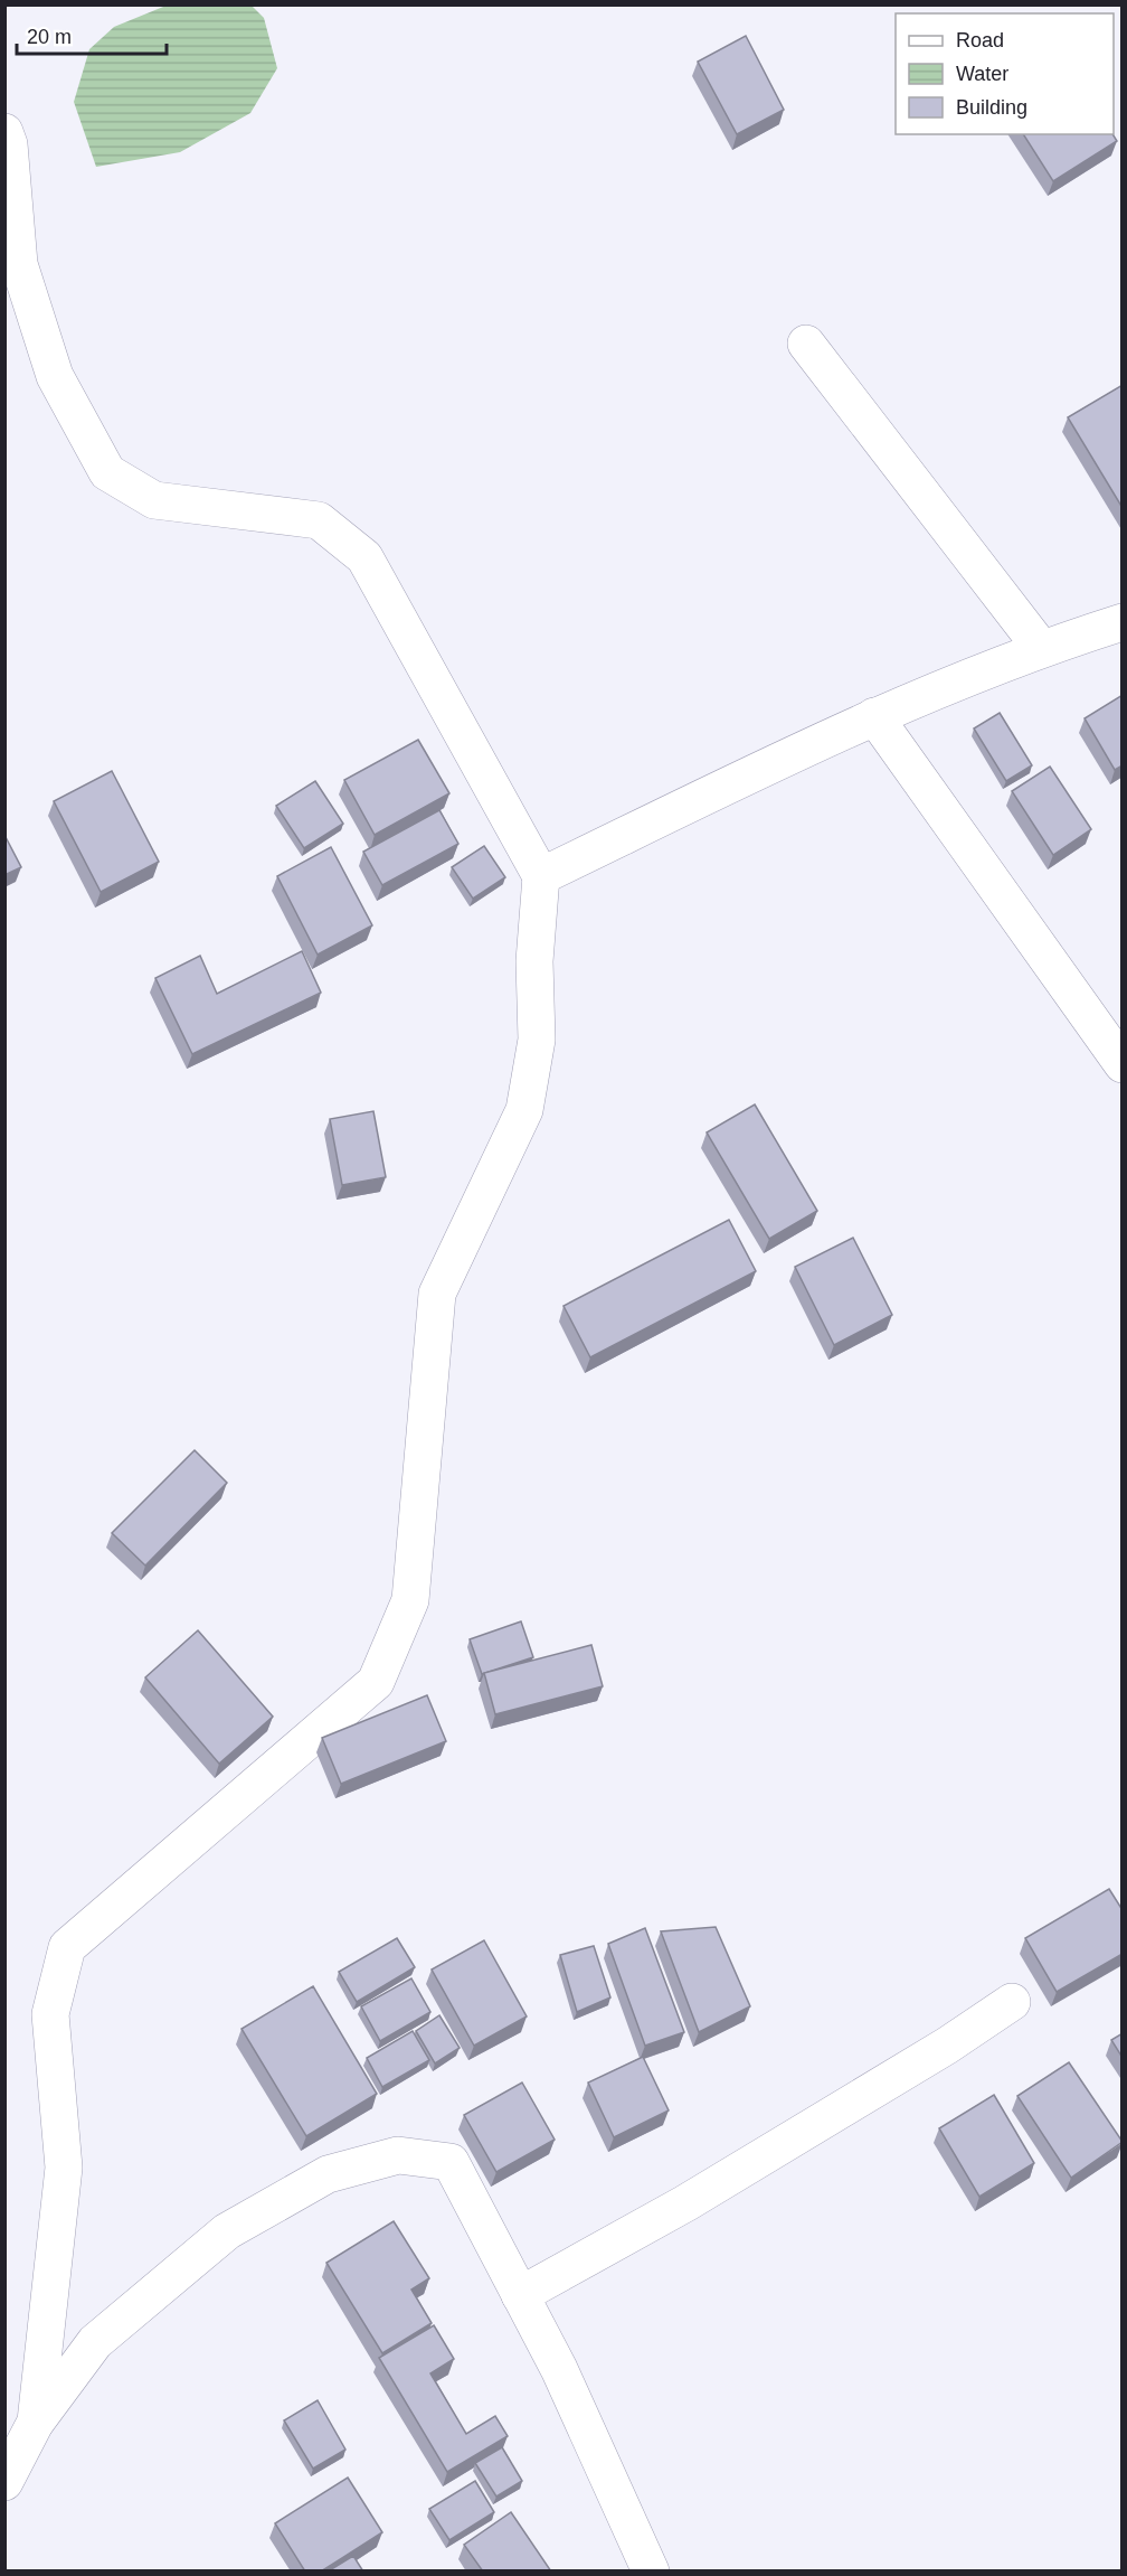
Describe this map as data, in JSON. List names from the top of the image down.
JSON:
{
  "legend": ["Road", "Water", "Building"],
  "scale_bar": "20 m"
}
